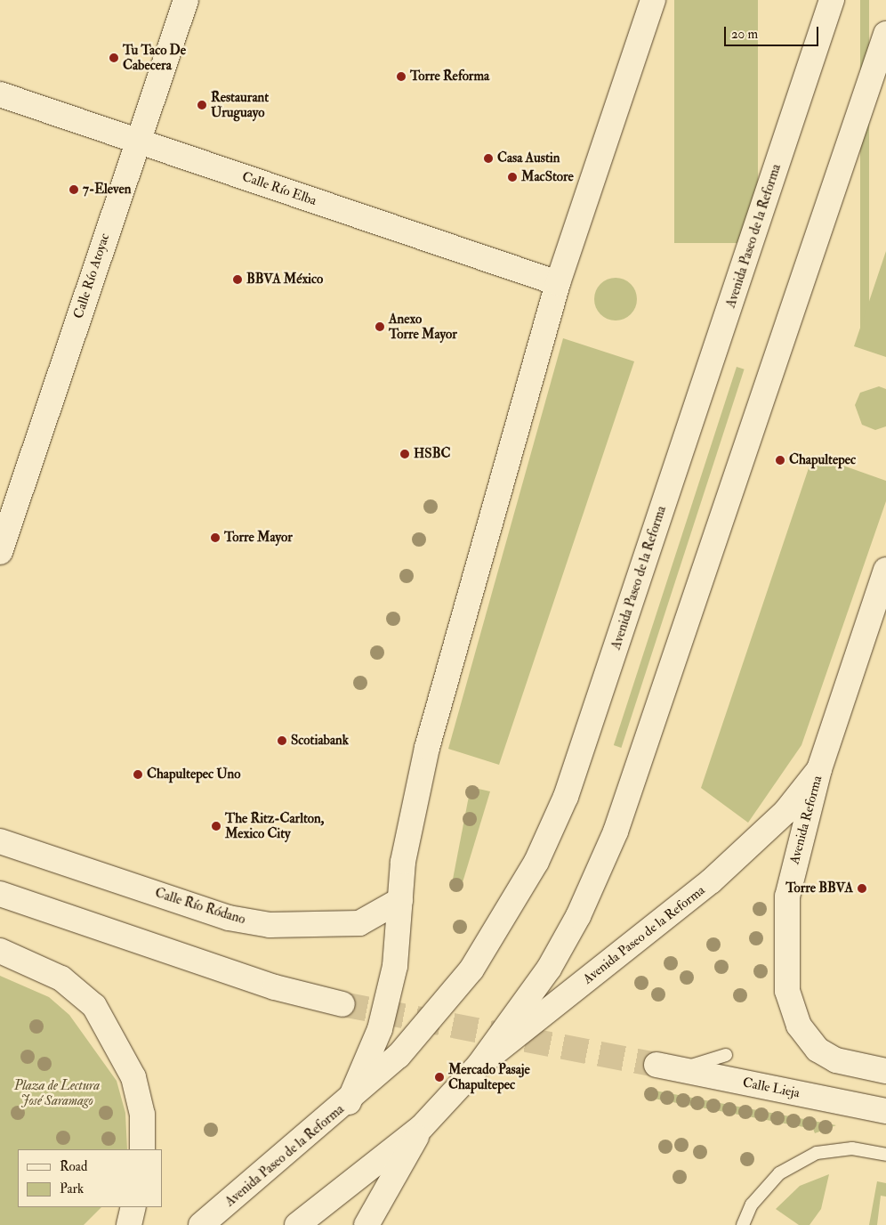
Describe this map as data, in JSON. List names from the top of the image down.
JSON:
{
  "streets": {
    "street": [
      "Calle Río Elba",
      "Avenida Paseo de la Reforma",
      "Calle Río Atoyac",
      "Avenida Reforma",
      "Calle Río Ródano",
      "Calle Lieja"
    ]
  },
  "crossings": [
    ["Calle Río Elba", "Avenida Paseo de la Reforma"],
    ["Calle Río Elba", "Calle Río Atoyac"],
    ["Avenida Paseo de la Reforma", "Avenida Reforma"],
    ["Avenida Paseo de la Reforma", "Calle Río Ródano"]
  ],
  "parks": ["Plaza de Lectura José Saramago"],
  "places": [
    "Tu Taco De Cabecera",
    "Torre Reforma",
    "Restaurant Uruguayo",
    "Casa Austin",
    "MacStore",
    "7-Eleven",
    "BBVA México",
    "Anexo Torre Mayor",
    "HSBC",
    "Chapultepec",
    "Torre Mayor",
    "Scotiabank",
    "Chapultepec Uno",
    "The Ritz-Carlton, Mexico City",
    "Torre BBVA",
    "Mercado Pasaje Chapultepec"
  ],
  "legend": ["Road", "Park"],
  "scale_bar": "20 m"
}
